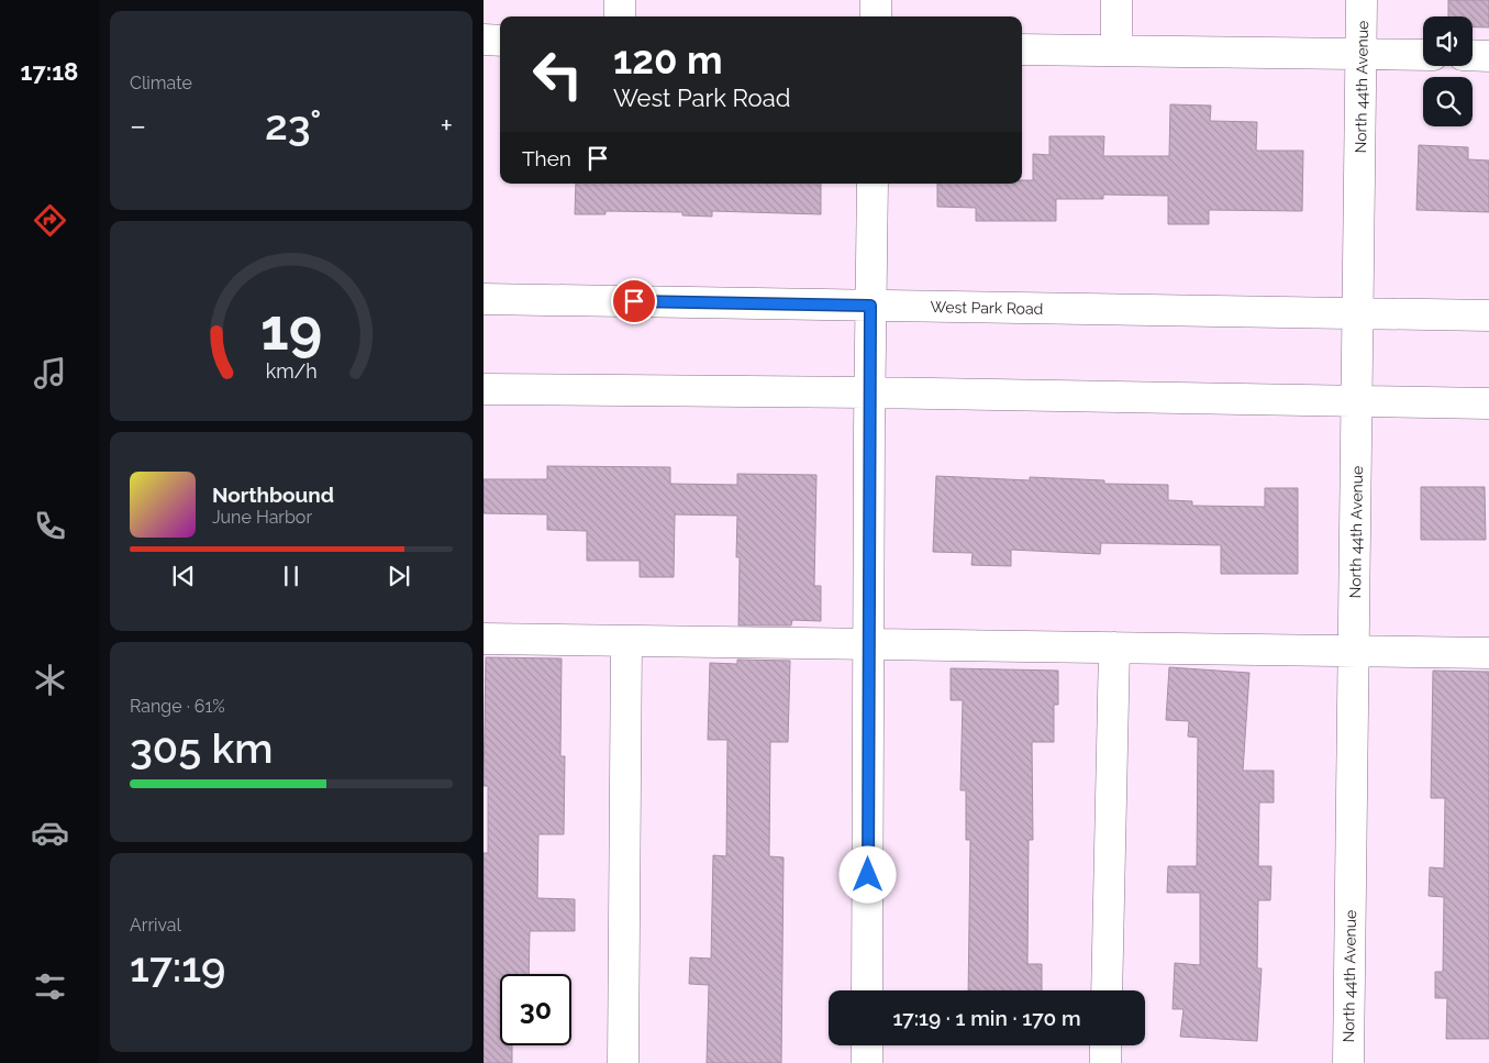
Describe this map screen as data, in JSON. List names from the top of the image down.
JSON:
{
  "streets": {
    "street": ["North 44th Avenue", "West Park Road"]
  },
  "crossings": [
    ["North 44th Avenue", "West Park Road"]
  ],
  "page": {
    "tabs": "17:18",
    "tile": [
      "Climate",
      ["Range · 61%", "305 km"],
      ["Arrival", "17:19"]
    ],
    "turn": ["120 m", "West Park Road"],
    "heat": ["−", "23°", "+"],
    "then": "Then",
    "song": ["Northbound", "June Harbor"],
    "limit": "30",
    "trip": "17:19 · 1 min · 170 m",
    "gauge": ["19", "km/h"]
  }
}
